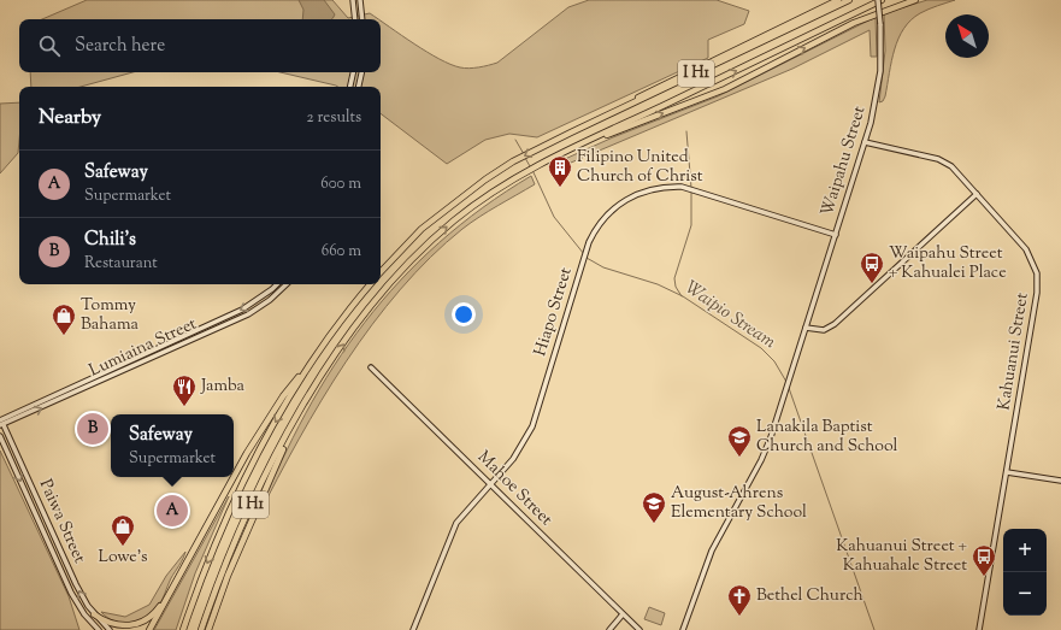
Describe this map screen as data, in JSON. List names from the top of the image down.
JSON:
{
  "streets": {
    "highway": ["I H1"],
    "street": [
      "Waipahu Street",
      "Hiapo Street",
      "Lumiaina Street",
      "Kahuanui Street",
      "Mahoe Street",
      "Paiwa Street"
    ]
  },
  "crossings": [
    ["I H1", "Waipahu Street"],
    ["Waipahu Street", "Hiapo Street"],
    ["Waipahu Street", "Kahuanui Street"],
    ["Hiapo Street", "Mahoe Street"],
    ["Lumiaina Street", "Paiwa Street"]
  ],
  "water": ["Waipio Stream"],
  "places": {
    "building": ["Filipino United Church of Christ"],
    "bus stop": ["Waipahu Street + Kahualei Place", "Kahuanui Street + Kahuahale Street"],
    "shop": ["Tommy Bahama", "Lowe's"],
    "restaurant": ["Jamba"],
    "school or university": ["Lanakila Baptist Church and School", "August-Ahrens Elementary School"],
    "church": ["Bethel Church"]
  },
  "north": "top left",
  "page": {
    "search": "Search here",
    "heading": ["Nearby", "2 results"],
    "list": [
      {
        "mark": "A",
        "name": "Safeway",
        "note": "Supermarket",
        "value": "600 m"
      },
      {
        "mark": "B",
        "name": "Chili's",
        "note": "Restaurant",
        "value": "660 m"
      }
    ],
    "pins": ["B", "A"],
    "popup": ["Safeway", "Supermarket"],
    "map_buttons": ["+", "−"]
  }
}
